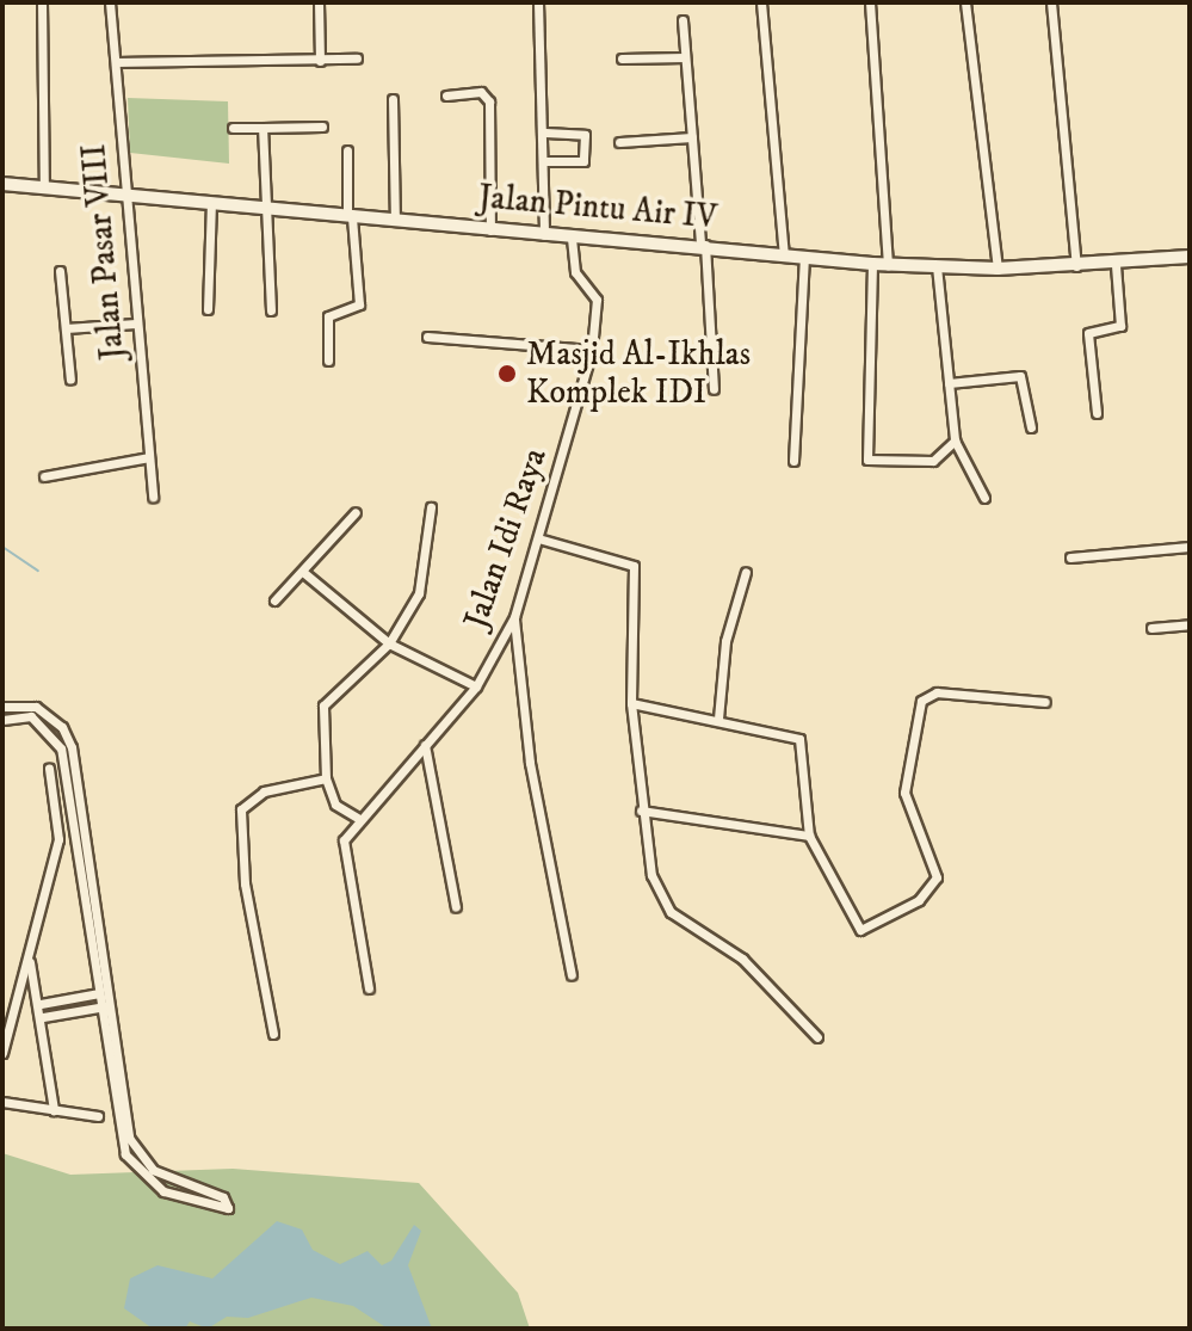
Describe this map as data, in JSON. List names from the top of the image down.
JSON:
{
  "streets": {
    "main road": ["Jalan Pintu Air IV"],
    "street": ["Jalan Pasar VIII", "Jalan Idi Raya"]
  },
  "crossings": [
    ["Jalan Pintu Air IV", "Jalan Pasar VIII"],
    ["Jalan Pintu Air IV", "Jalan Idi Raya"]
  ],
  "places": ["Masjid Al-Ikhlas Komplek IDI"]
}
